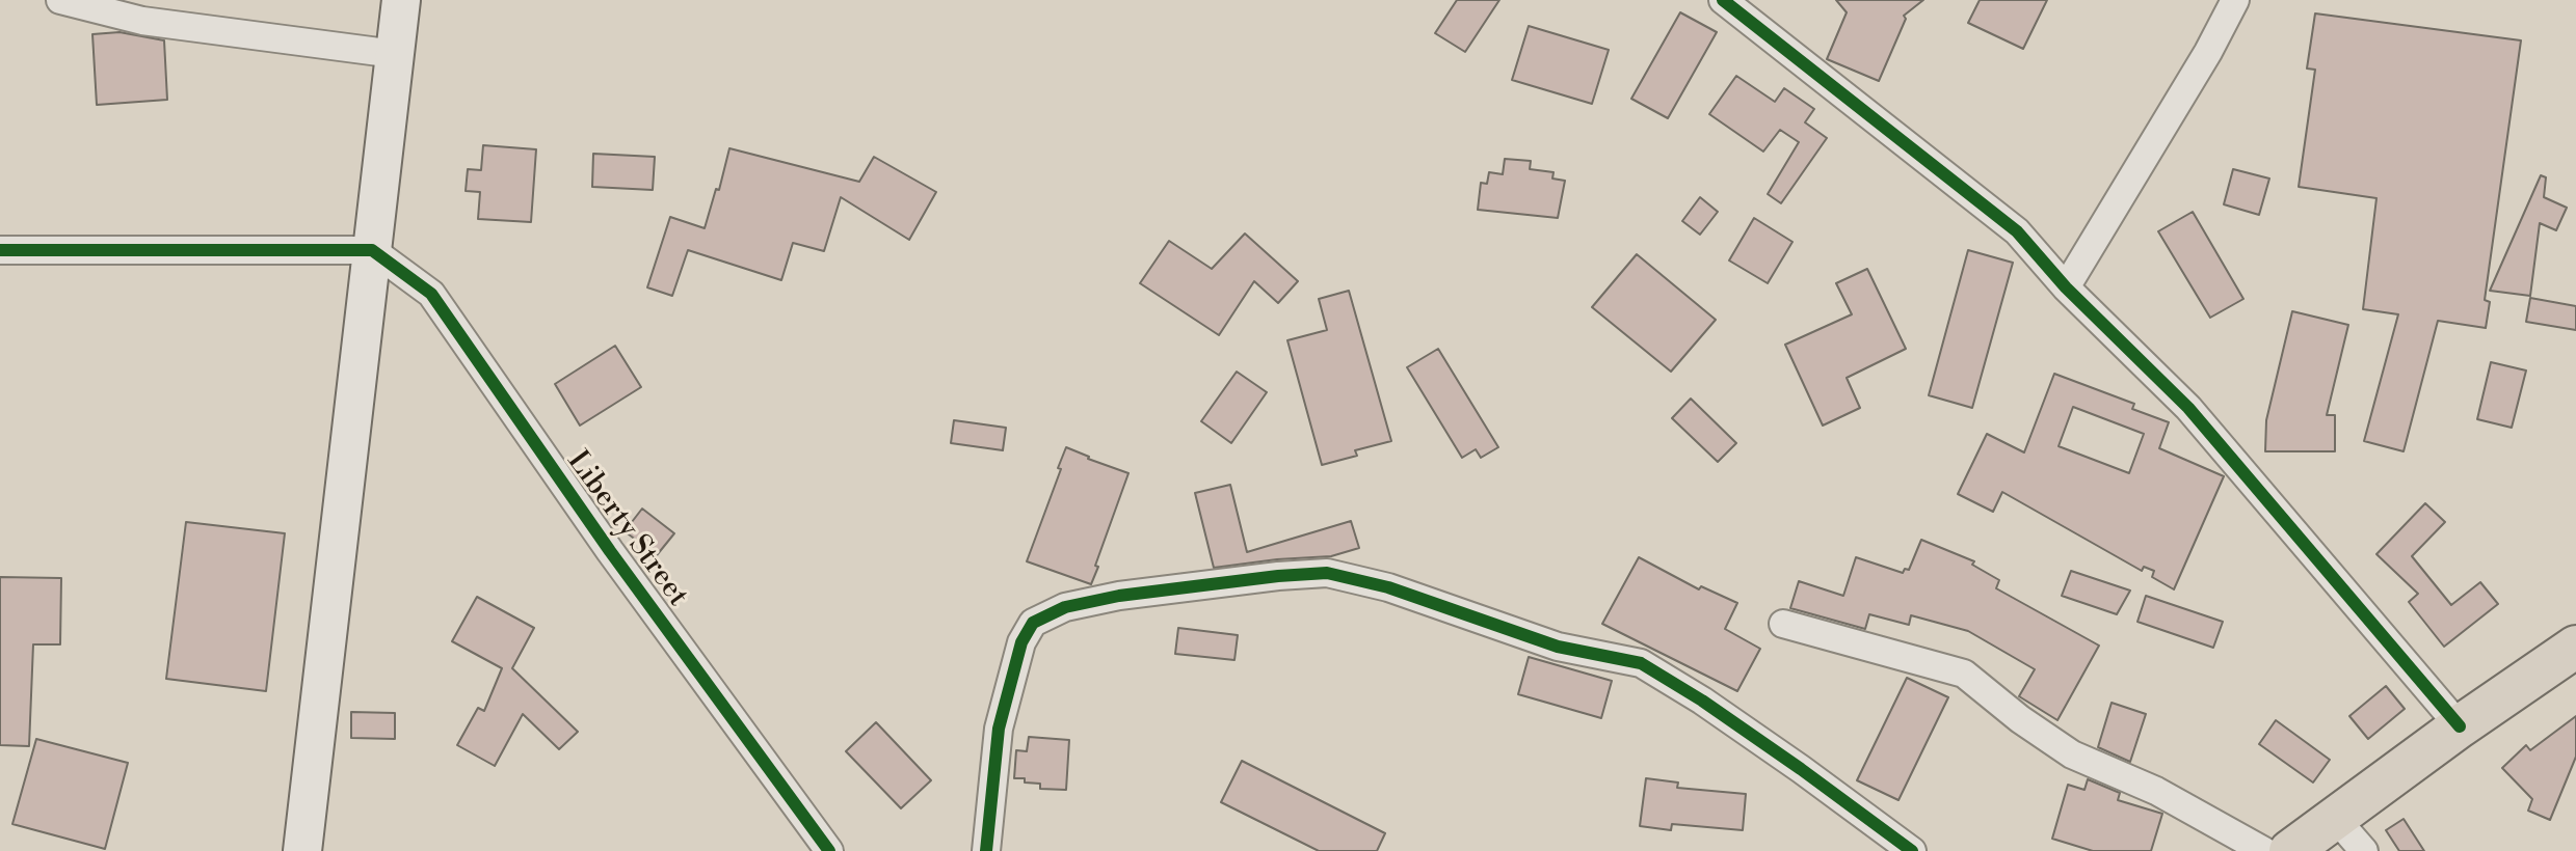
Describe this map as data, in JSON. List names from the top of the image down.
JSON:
{
  "streets": {
    "street": ["Liberty Street"]
  }
}
